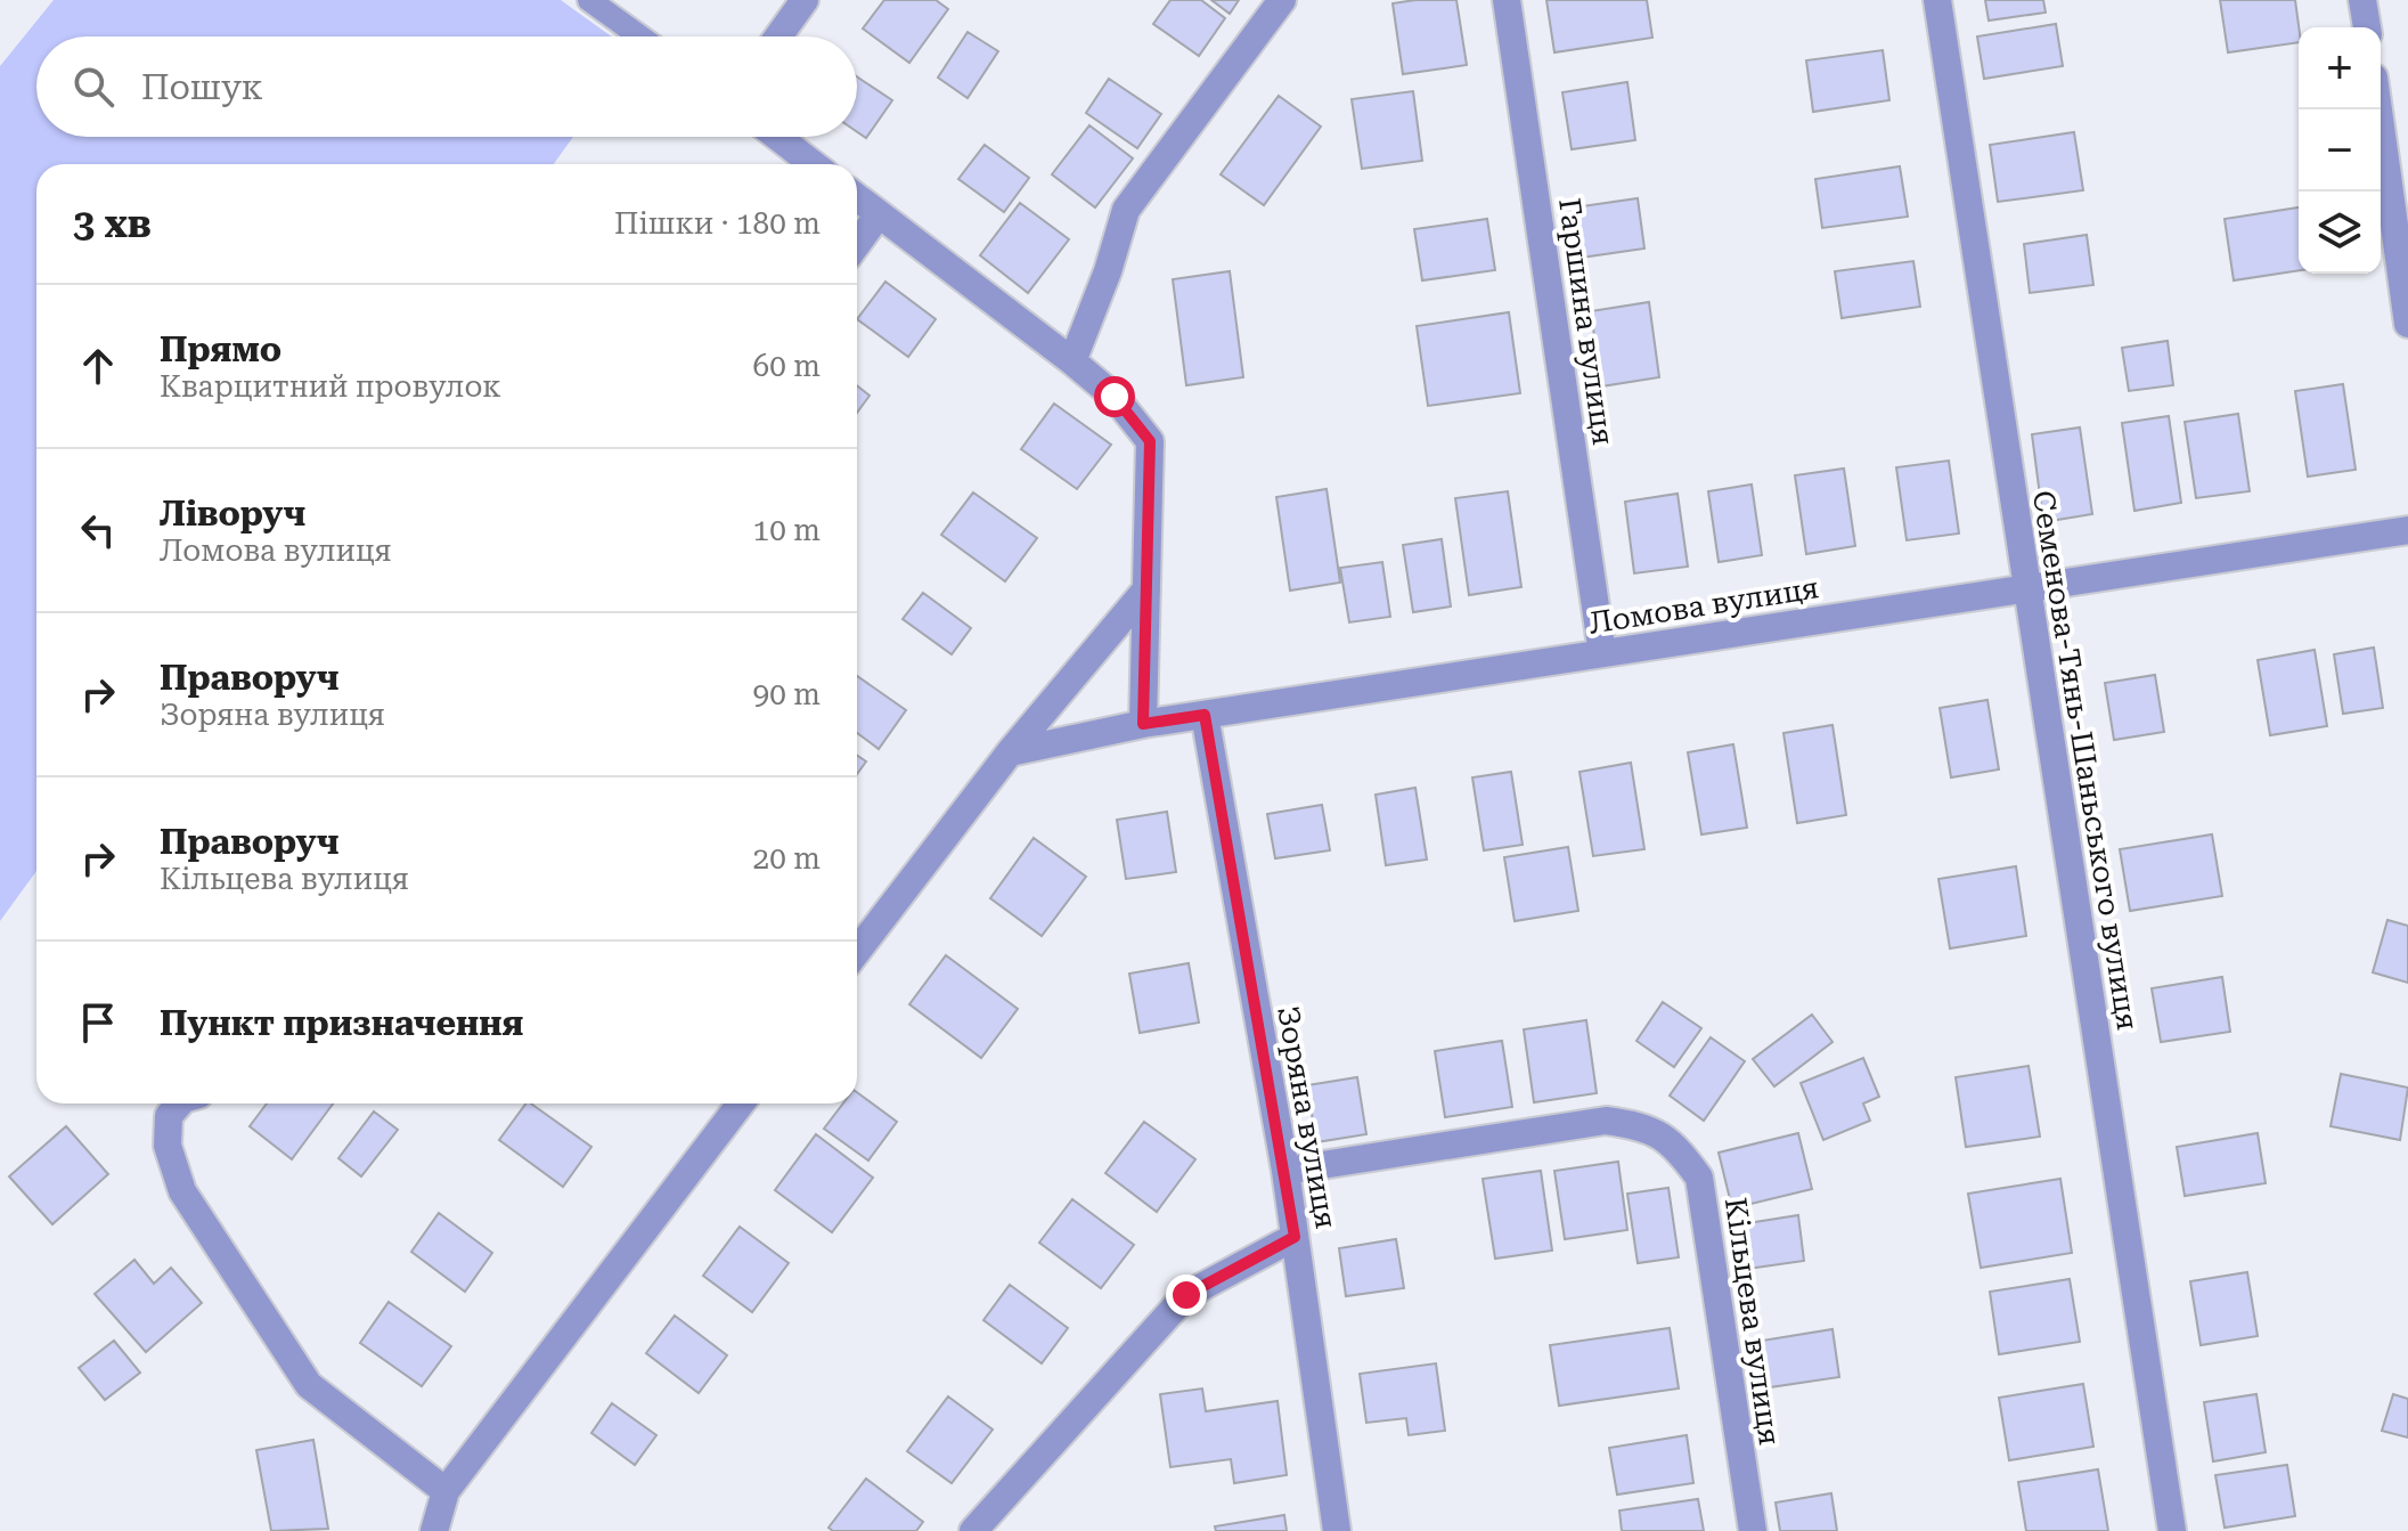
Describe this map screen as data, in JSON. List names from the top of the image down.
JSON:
{
  "streets": {
    "street": [
      "Гаршина вулиця",
      "Ломова вулиця",
      "Семенова-Тянь-Шаньського вулиця",
      "Зоряна вулиця",
      "Кільцева вулиця"
    ]
  },
  "crossings": [
    ["Гаршина вулиця", "Ломова вулиця"],
    ["Ломова вулиця", "Семенова-Тянь-Шаньського вулиця"],
    ["Ломова вулиця", "Зоряна вулиця"],
    ["Зоряна вулиця", "Кільцева вулиця"]
  ],
  "page": {
    "map_buttons": ["+", "−"],
    "search": "Пошук",
    "heading": ["3 хв", "Пішки · 180 m"],
    "list": [
      ["Прямо", "Кварцитний провулок", "60 m"],
      ["Ліворуч", "Ломова вулиця", "10 m"],
      ["Праворуч", "Зоряна вулиця", "90 m"],
      ["Праворуч", "Кільцева вулиця", "20 m"],
      "Пункт призначення"
    ]
  }
}
